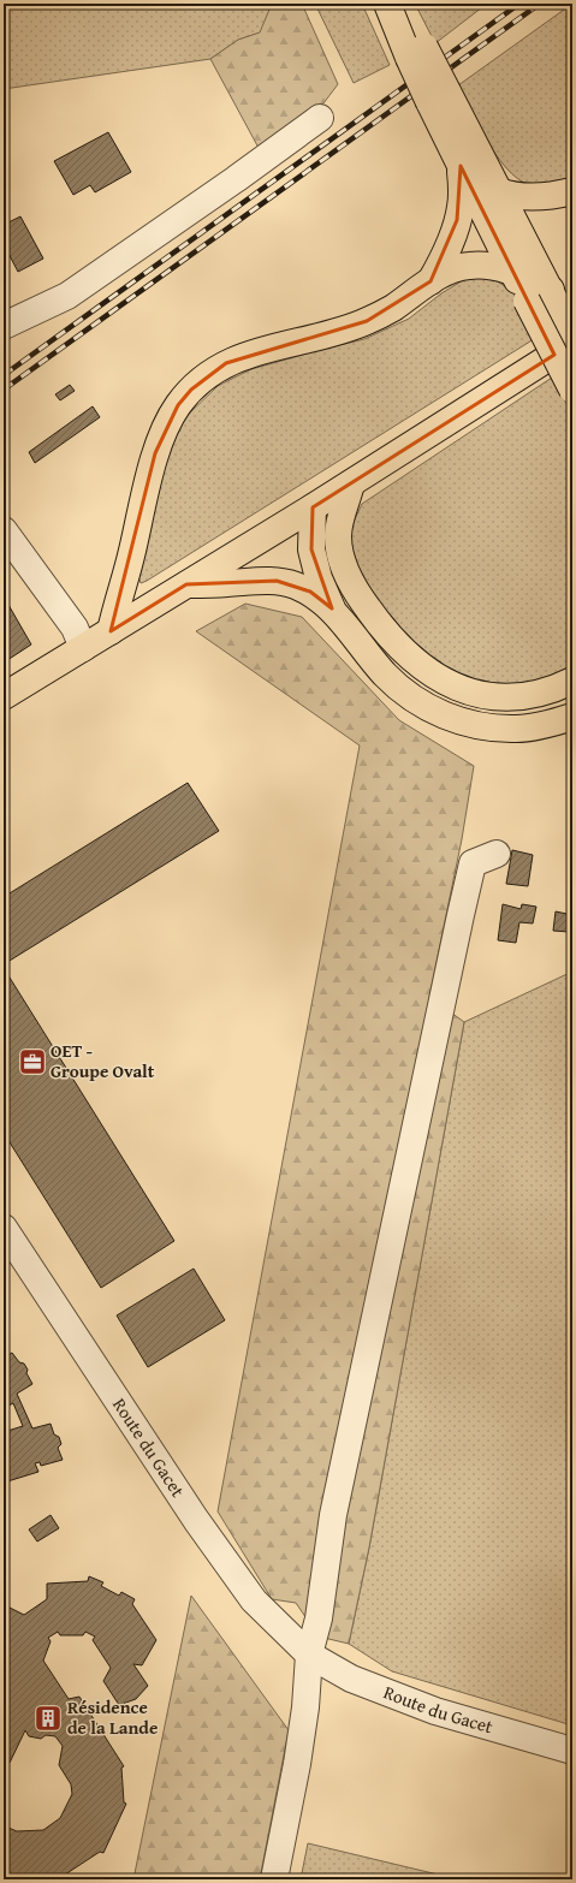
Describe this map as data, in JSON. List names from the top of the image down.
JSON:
{
  "streets": {
    "street": ["Route du Gacet"]
  },
  "places": {
    "office": ["OET - Groupe Ovalt"],
    "building": ["Résidence de la Lande"]
  }
}
